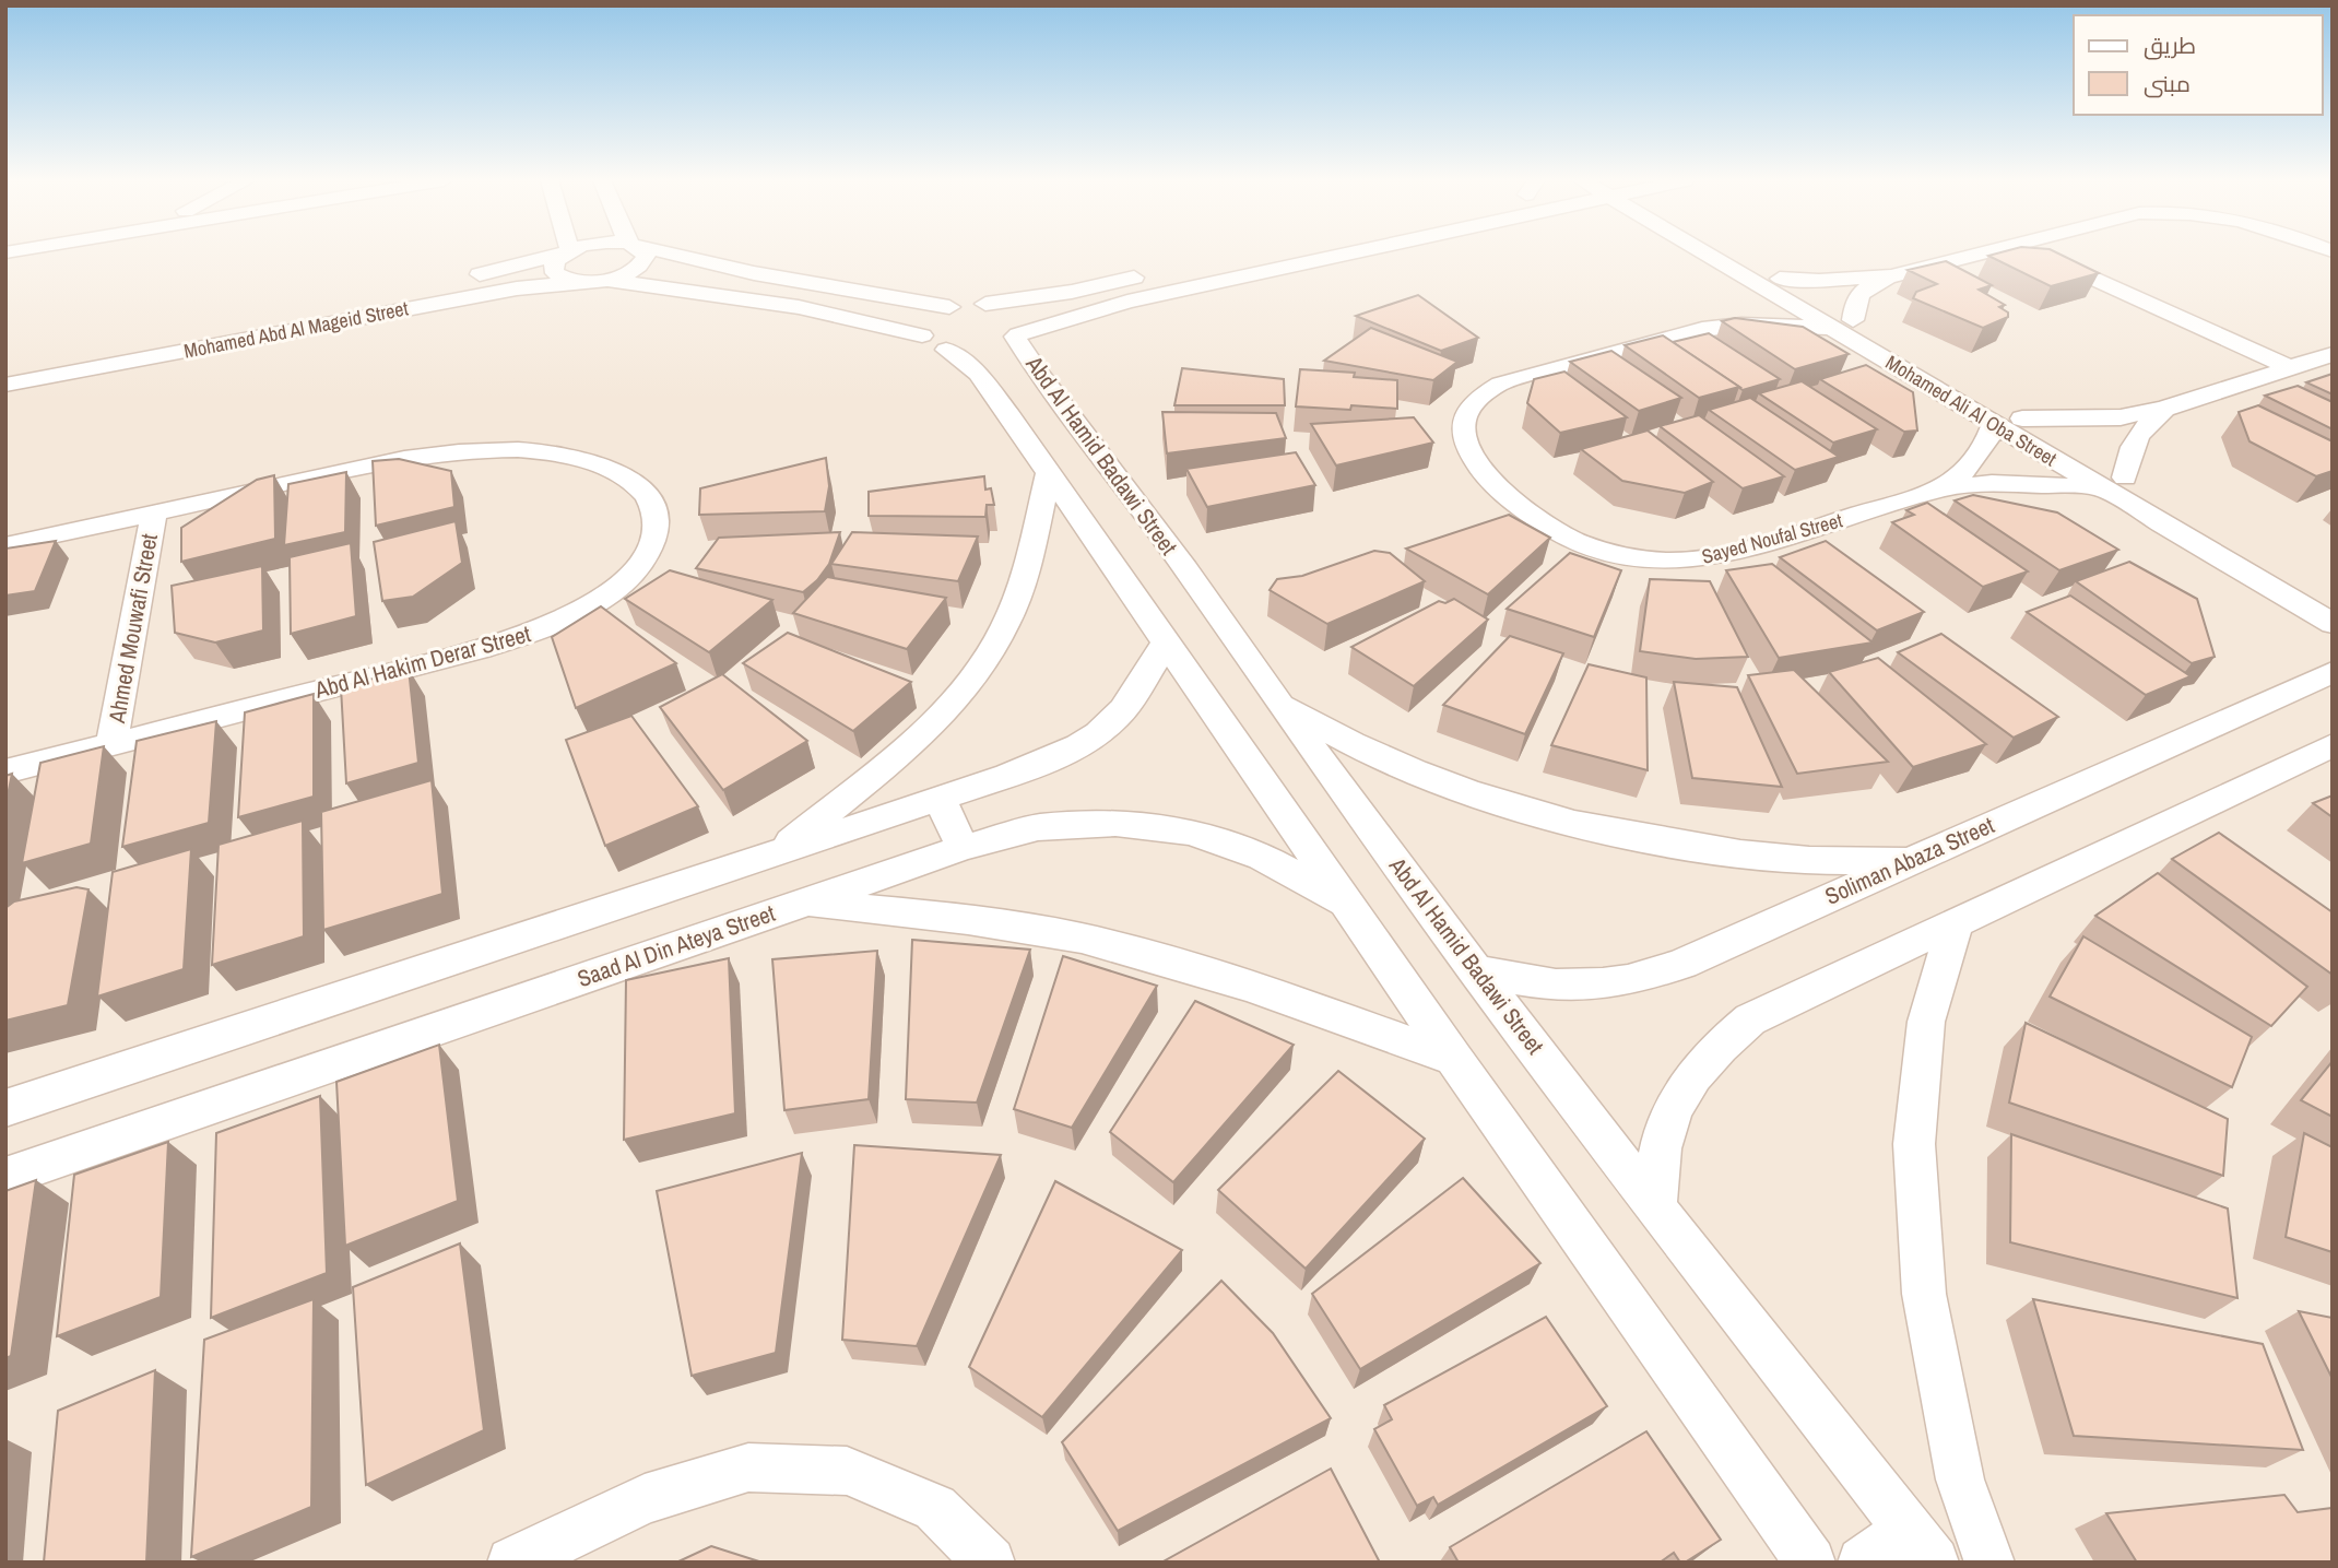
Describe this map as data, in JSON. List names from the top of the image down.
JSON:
{
  "streets": {
    "street": [
      "Mohamed Abd Al Mageid Street",
      "Mohamed Ali Al Oba Street",
      "Abd Al Hamid Badawi Street",
      "Sayed Noufal Street",
      "Ahmed Mouwafi Street",
      "Abd Al Hakim Derar Street",
      "Soliman Abaza Street",
      "Saad Al Din Ateya Street"
    ]
  },
  "crossings": [
    ["Mohamed Ali Al Oba Street", "Sayed Noufal Street"],
    ["Abd Al Hamid Badawi Street", "Soliman Abaza Street"],
    ["Ahmed Mouwafi Street", "Abd Al Hakim Derar Street"]
  ],
  "legend": ["طريق", "مبنى"]
}
